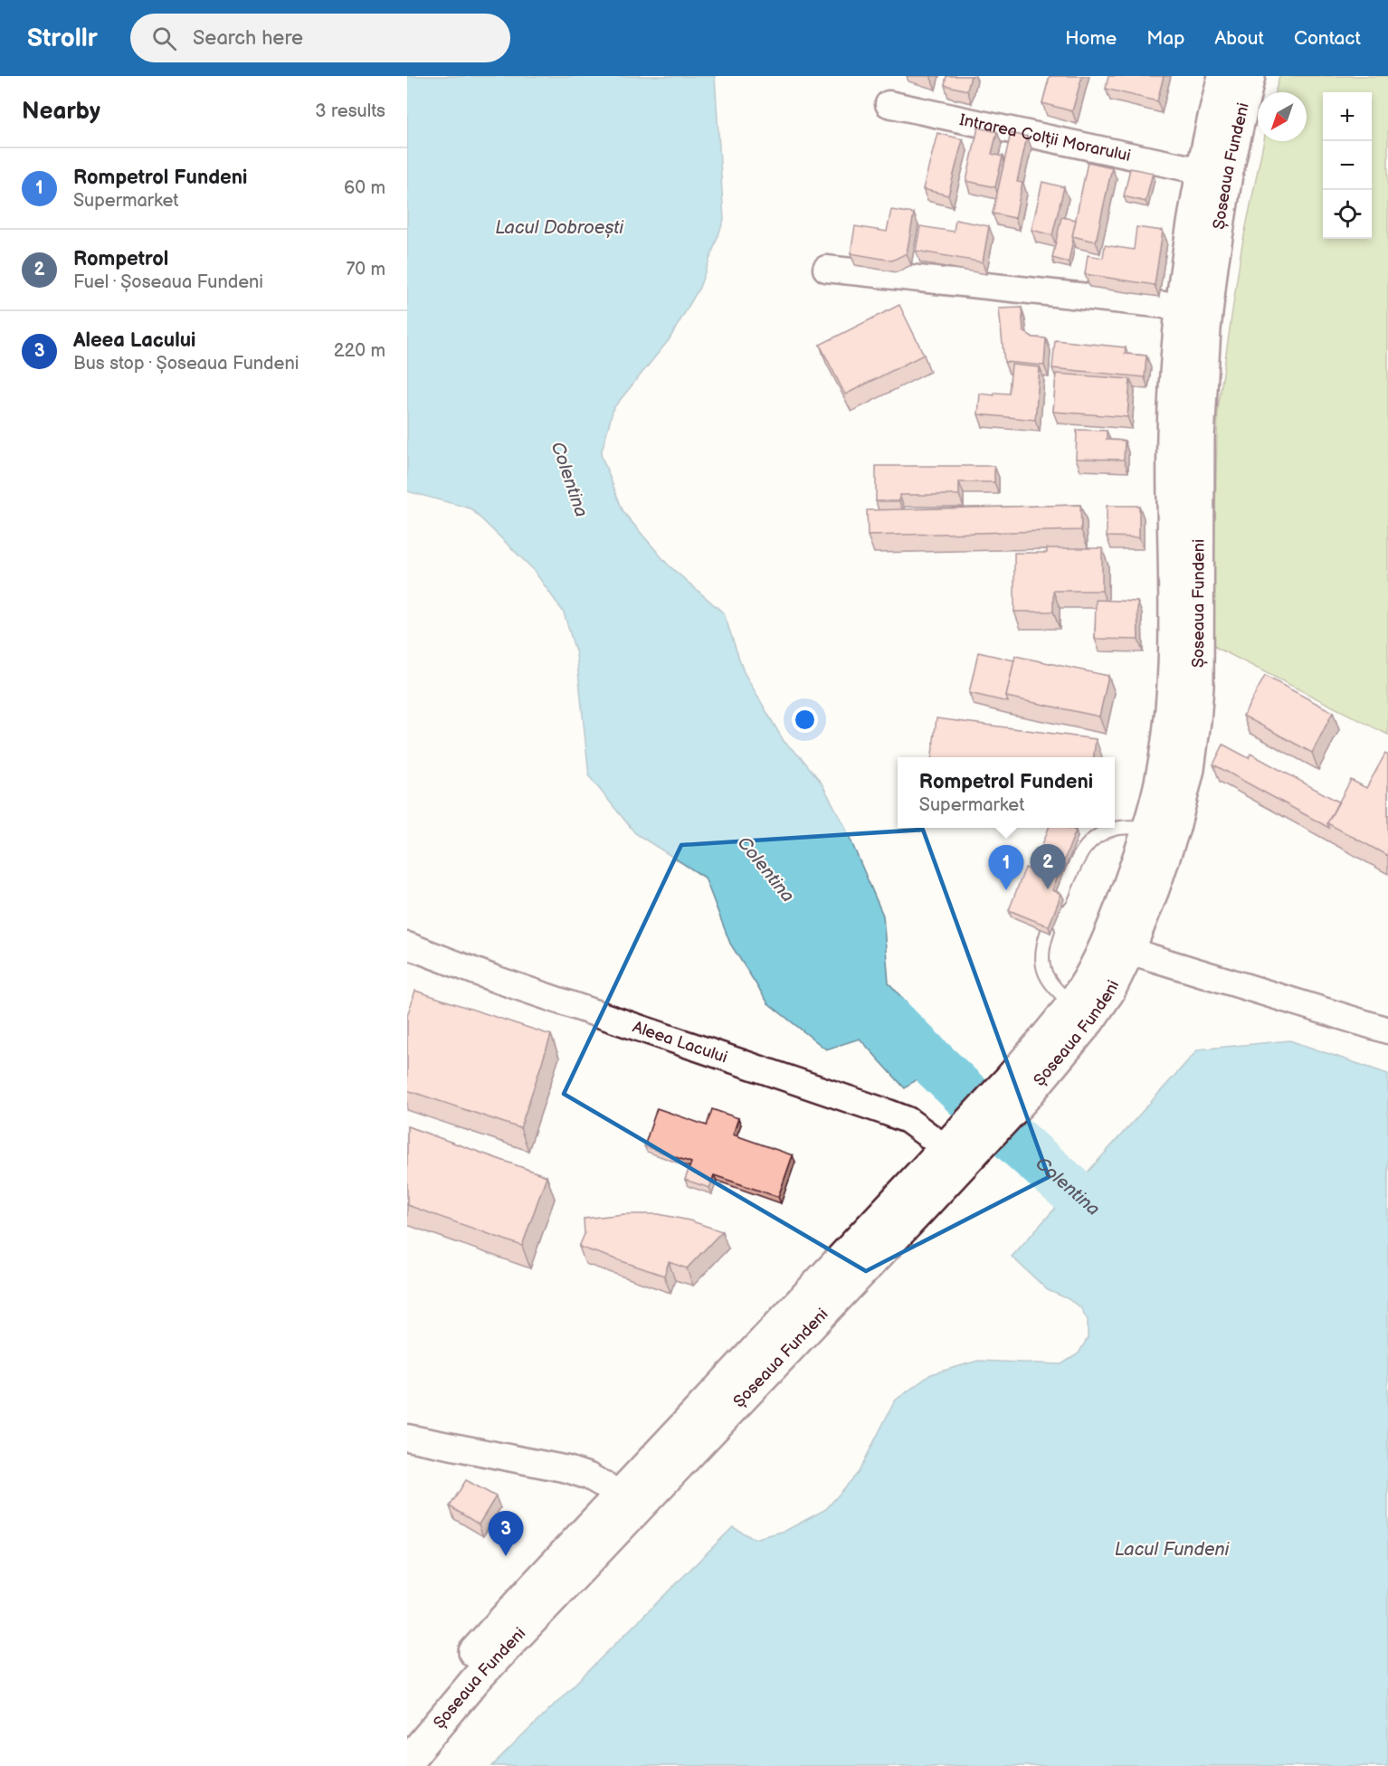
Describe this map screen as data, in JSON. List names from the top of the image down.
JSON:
{
  "streets": {
    "main road": ["Șoseaua Fundeni"],
    "street": ["Intrarea Colții Morarului", "Aleea Lacului"]
  },
  "crossings": [
    ["Intrarea Colții Morarului", "Șoseaua Fundeni"],
    ["Șoseaua Fundeni", "Aleea Lacului"]
  ],
  "water": ["Lacul Dobroești", "Colentina", "Lacul Fundeni"],
  "north": "bottom left",
  "page": {
    "header": "Strollr",
    "search": "Search here",
    "nav": [
      "Home",
      "Map",
      "About",
      "Contact"
    ],
    "heading": ["Nearby", "3 results"],
    "map_buttons": ["+", "−"],
    "list": [
      {
        "mark": "1",
        "name": "Rompetrol Fundeni",
        "note": "Supermarket",
        "value": "60 m"
      },
      {
        "mark": "2",
        "name": "Rompetrol",
        "note": "Fuel · Șoseaua Fundeni",
        "value": "70 m"
      },
      {
        "mark": "3",
        "name": "Aleea Lacului",
        "note": "Bus stop · Șoseaua Fundeni",
        "value": "220 m"
      }
    ],
    "popup": ["Rompetrol Fundeni", "Supermarket"],
    "pins": ["2", "1", "3"]
  }
}
